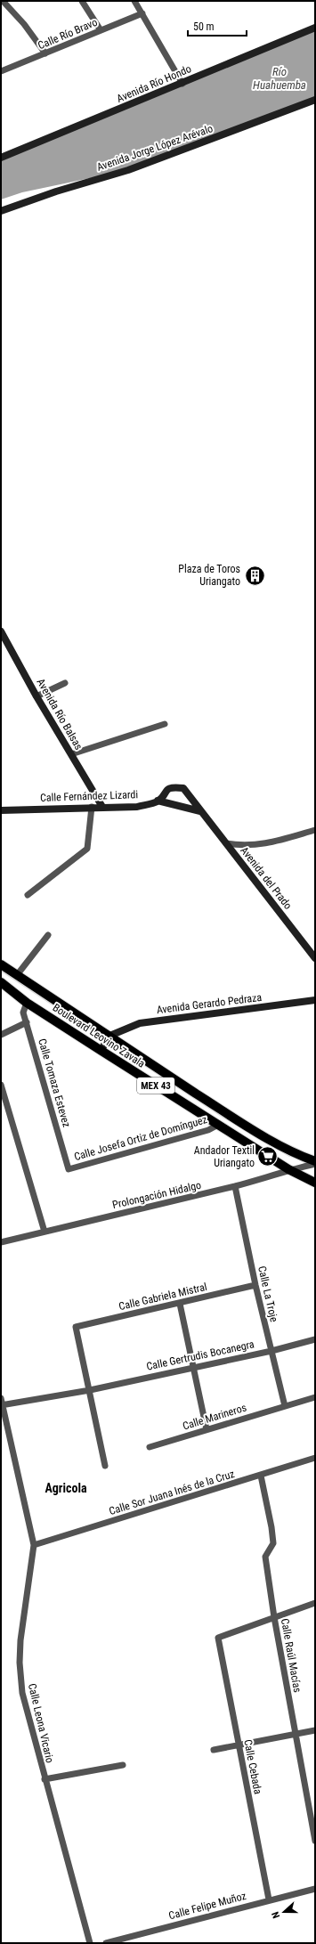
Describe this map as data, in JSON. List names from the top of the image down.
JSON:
{
  "streets": {
    "main road": ["Boulevard Leovino Zavala", "MEX 43"],
    "street": [
      "Calle Río Bravo",
      "Avenida Río Hondo",
      "Avenida Jorge López Arévalo",
      "Avenida Río Balsas",
      "Calle Fernández Lizardi",
      "Avenida del Prado",
      "Avenida Gerardo Pedraza",
      "Calle Tomaza Estevez",
      "Calle Josefa Ortiz de Domínguez",
      "Prolongación Hidalgo",
      "Calle La Troje",
      "Calle Gabriela Mistral",
      "Calle Gertrudis Bocanegra",
      "Calle Marineros",
      "Calle Sor Juana Inés de la Cruz",
      "Calle Raúl Macías",
      "Calle Leona Vicario",
      "Calle Cebada",
      "Calle Felipe Muñoz"
    ]
  },
  "crossings": [
    ["Avenida Río Balsas", "Calle Fernández Lizardi"],
    ["Calle Fernández Lizardi", "Avenida del Prado"],
    ["Avenida Gerardo Pedraza", "Boulevard Leovino Zavala"],
    ["Boulevard Leovino Zavala", "Calle Tomaza Estevez"],
    ["Boulevard Leovino Zavala", "Calle Josefa Ortiz de Domínguez"],
    ["Boulevard Leovino Zavala", "Prolongación Hidalgo"],
    ["Calle Tomaza Estevez", "Calle Josefa Ortiz de Domínguez"],
    ["Prolongación Hidalgo", "Calle La Troje"],
    ["Calle La Troje", "Calle Gabriela Mistral"],
    ["Calle La Troje", "Calle Gertrudis Bocanegra"],
    ["Calle La Troje", "Calle Marineros"],
    ["Calle Gabriela Mistral", "Calle Gertrudis Bocanegra"],
    ["Calle Gertrudis Bocanegra", "Calle Leona Vicario"],
    ["Calle Sor Juana Inés de la Cruz", "Calle Raúl Macías"],
    ["Calle Sor Juana Inés de la Cruz", "Calle Leona Vicario"],
    ["Calle Raúl Macías", "Calle Cebada"],
    ["Calle Cebada", "Calle Felipe Muñoz"]
  ],
  "districts": ["Agricola"],
  "water": ["Río Huahuemba"],
  "places": {
    "building": ["Plaza de Toros Uriangato"],
    "supermarket": ["Andador Textil Uriangato"]
  },
  "scale_bar": "50 m",
  "north": "left"
}
